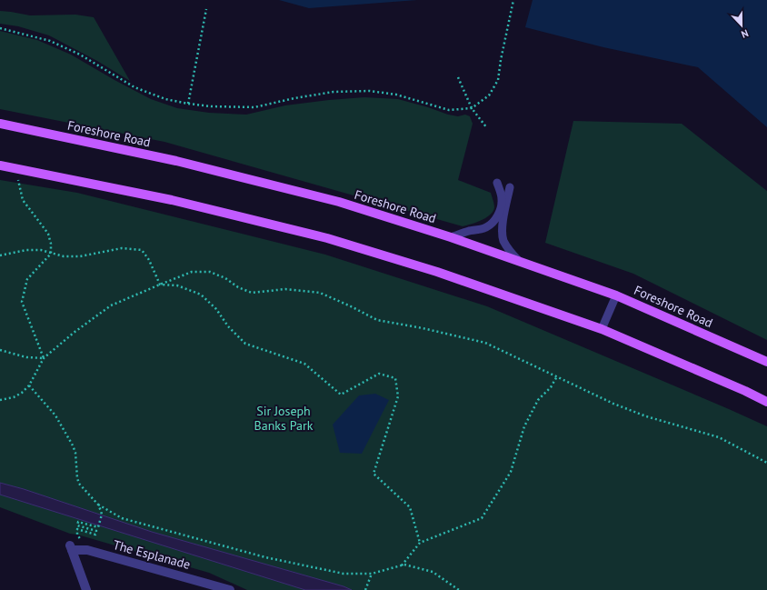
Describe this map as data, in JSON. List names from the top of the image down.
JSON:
{
  "streets": {
    "main road": ["Foreshore Road"],
    "street": ["The Esplanade"]
  },
  "parks": ["Sir Joseph Banks Park"],
  "north": "bottom"
}
